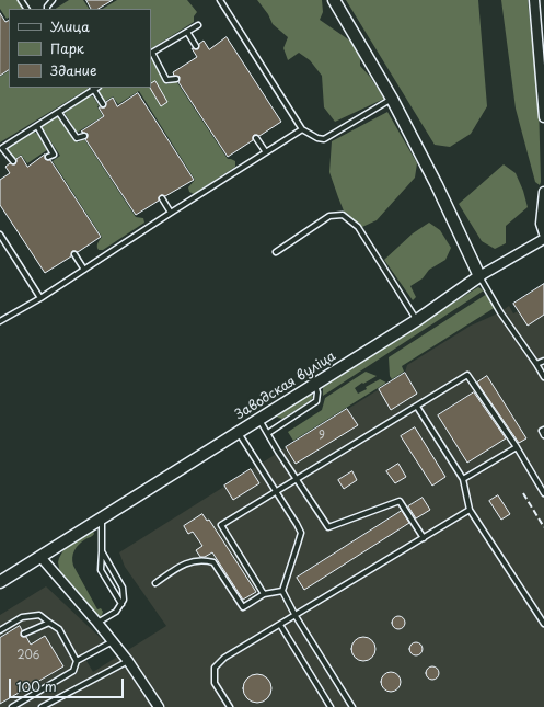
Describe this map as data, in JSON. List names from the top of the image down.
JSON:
{
  "streets": {
    "street": ["Заводская вуліца"]
  },
  "house_numbers": ["9", "206"],
  "legend": ["Улица", "Парк", "Здание"],
  "scale_bar": "100 m"
}
